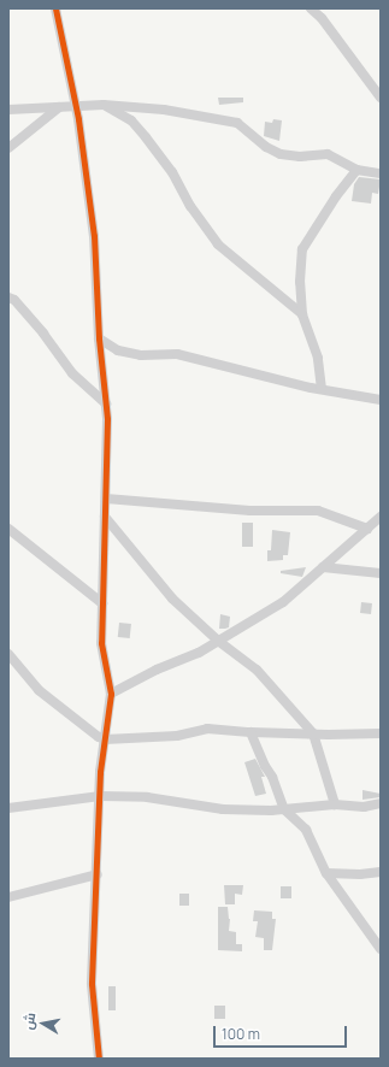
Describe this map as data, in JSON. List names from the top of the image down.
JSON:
{
  "scale_bar": "100 m",
  "north": "left"
}
